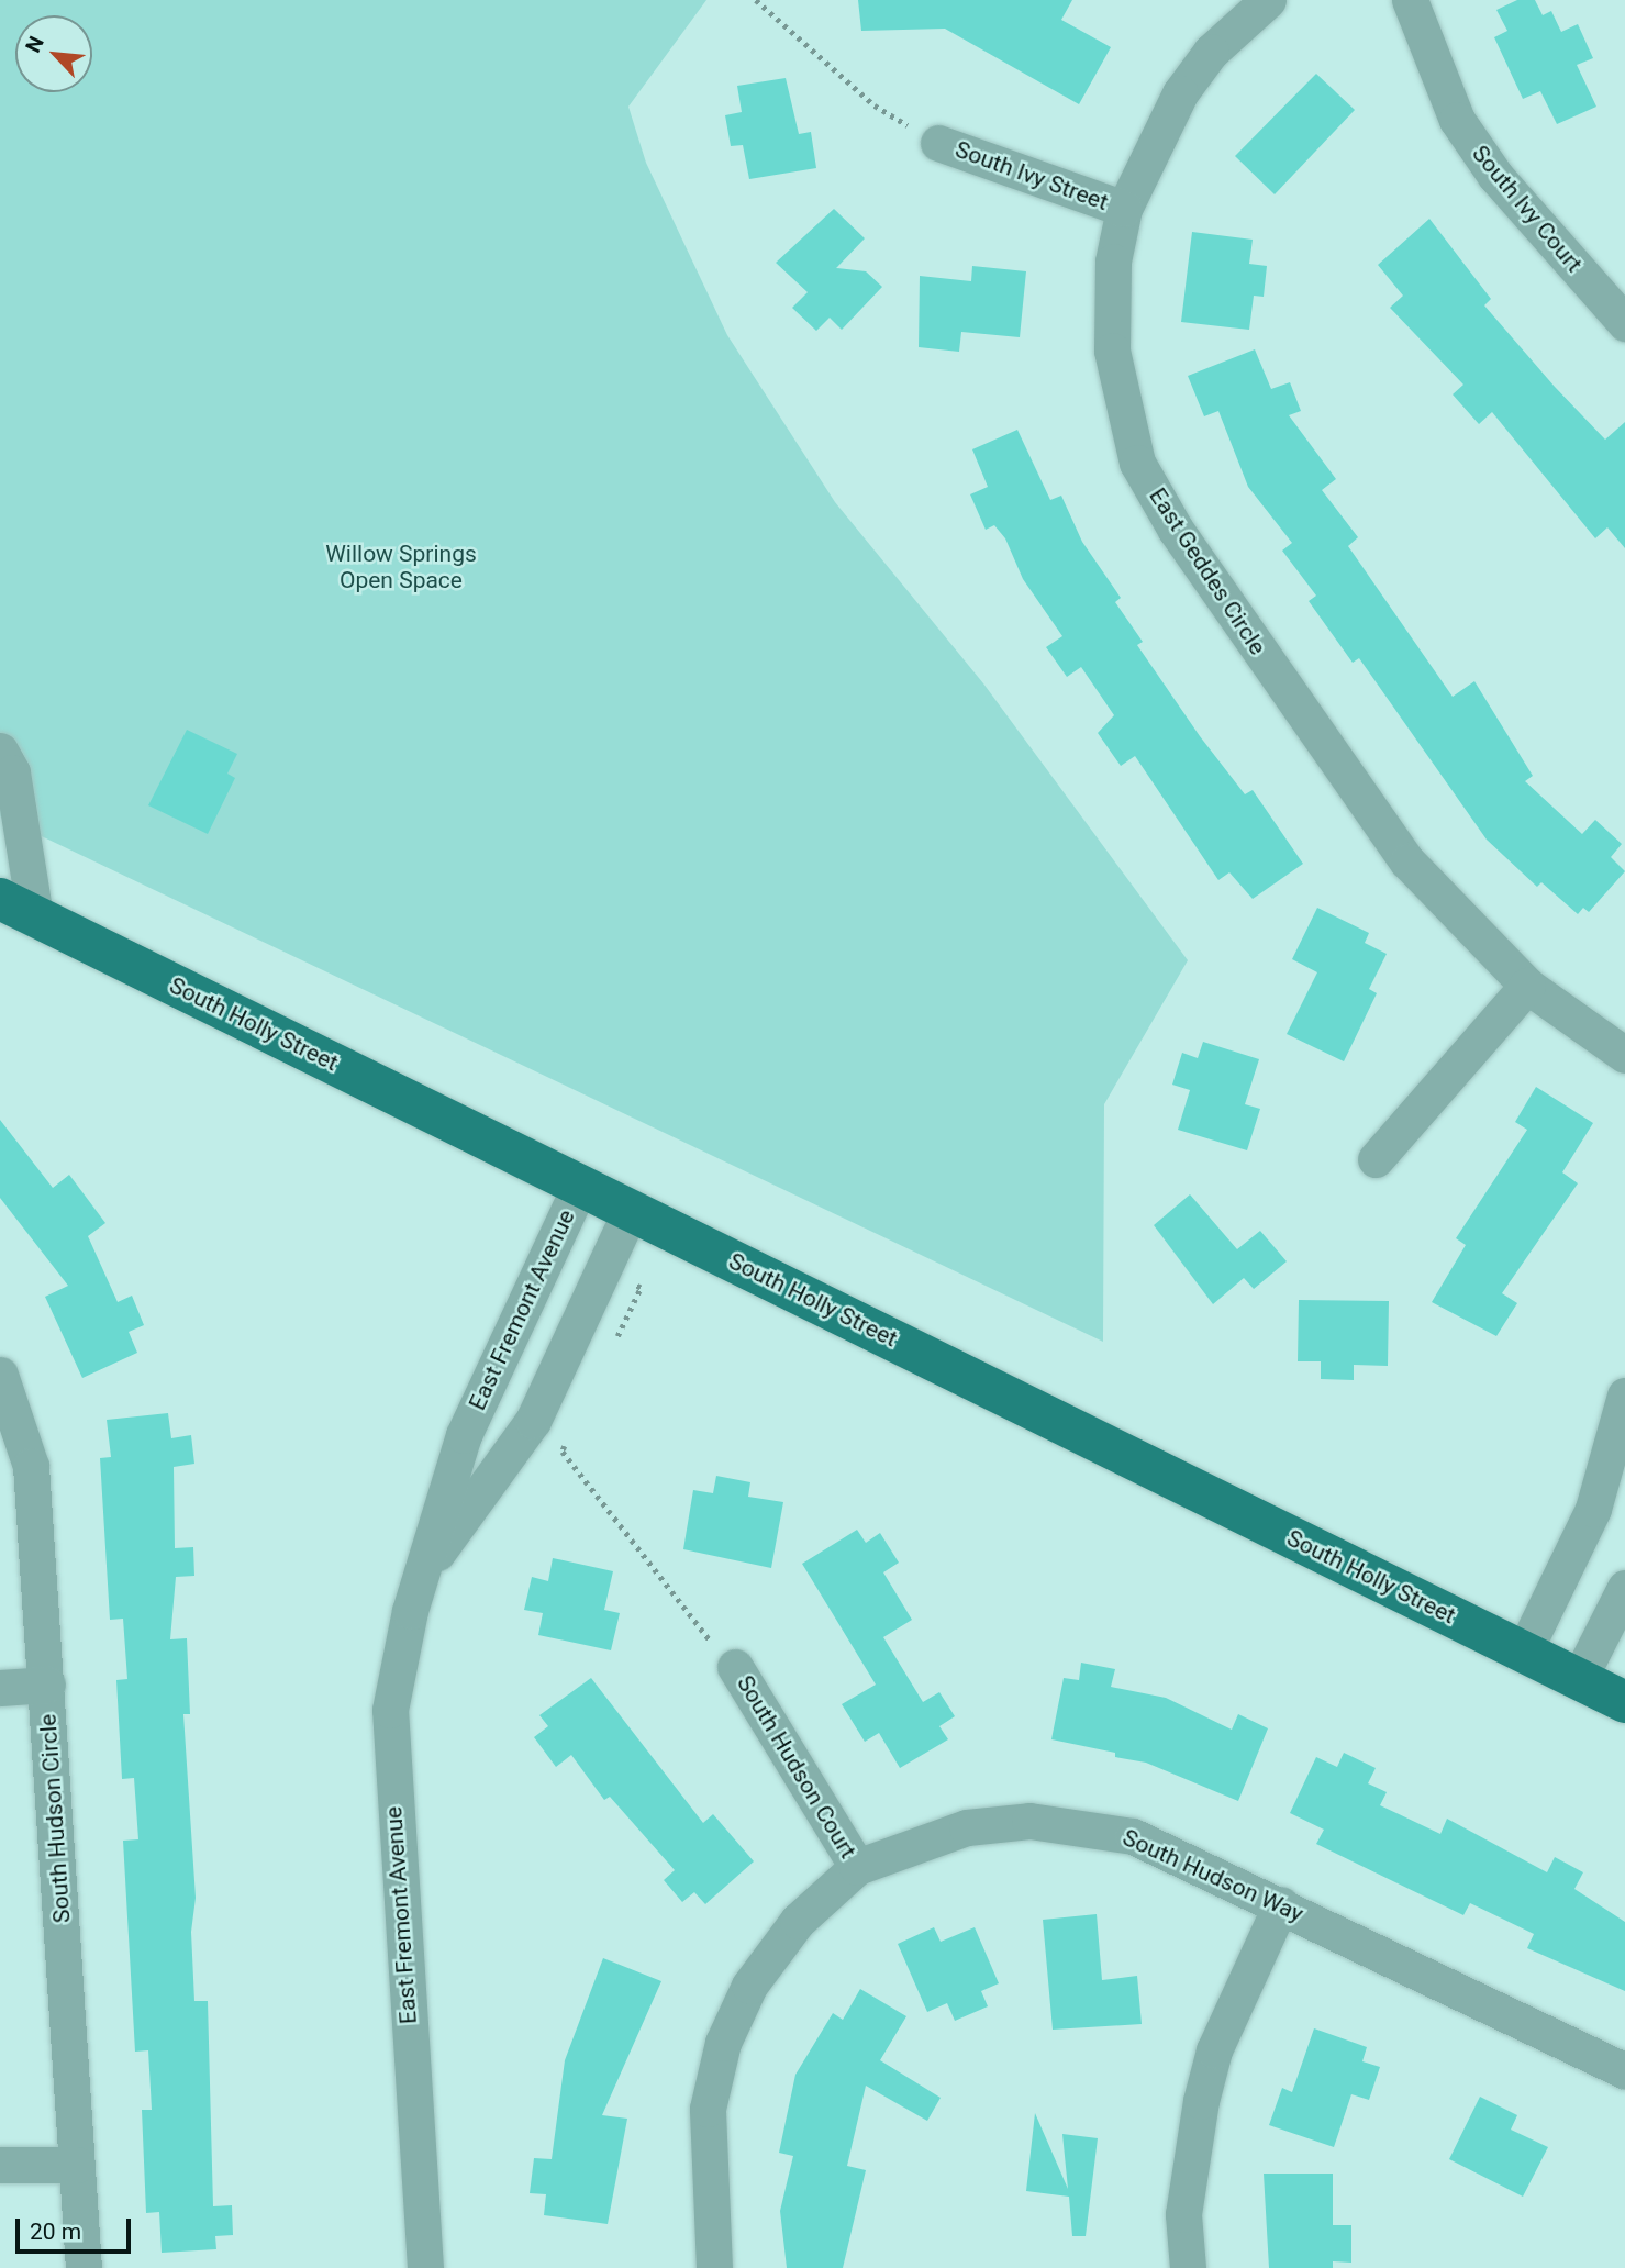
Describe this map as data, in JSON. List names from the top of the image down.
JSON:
{
  "streets": {
    "main road": ["South Holly Street"],
    "street": [
      "South Ivy Street",
      "South Ivy Court",
      "East Geddes Circle",
      "East Fremont Avenue",
      "South Hudson Court",
      "South Hudson Circle",
      "South Hudson Way"
    ]
  },
  "crossings": [
    ["South Ivy Street", "East Geddes Circle"],
    ["South Holly Street", "East Fremont Avenue"],
    ["South Hudson Court", "South Hudson Way"]
  ],
  "parks": ["Willow Springs Open Space"],
  "scale_bar": "20 m",
  "north": "top left"
}
